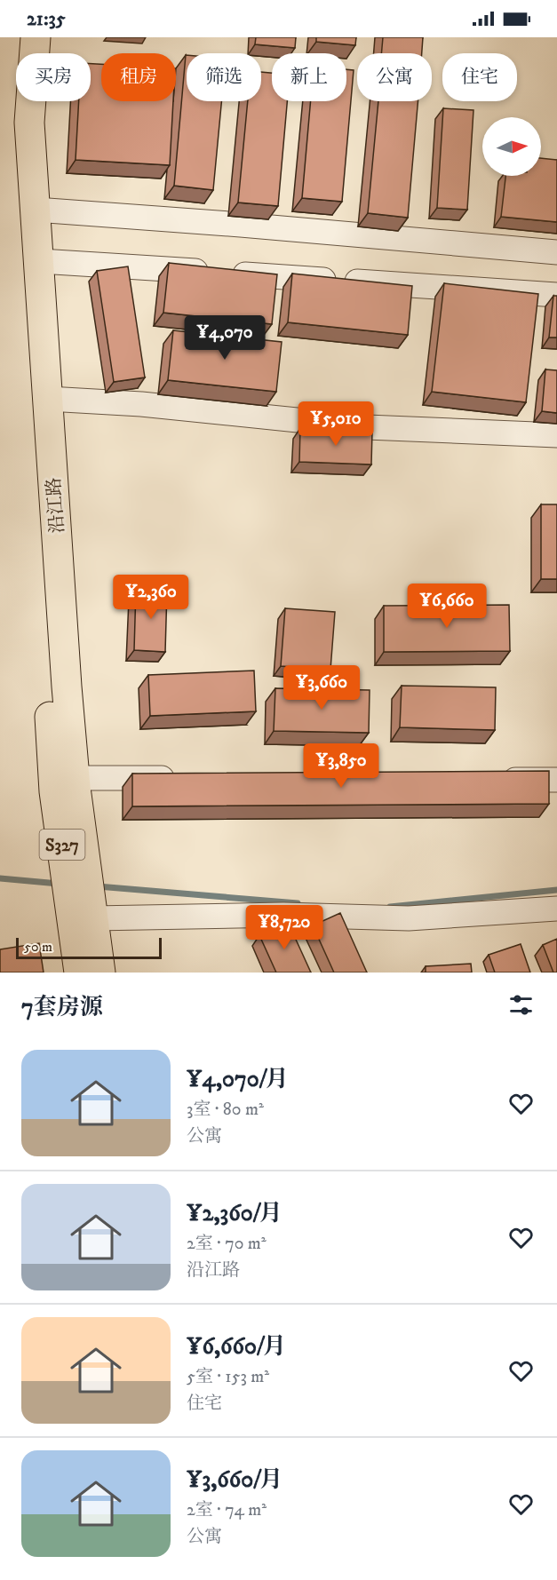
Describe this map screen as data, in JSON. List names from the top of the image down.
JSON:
{
  "streets": {
    "main road": ["沿江路"]
  },
  "scale_bar": "50 m",
  "north": "right",
  "page": {
    "status": "21:35",
    "chip": [
      "买房",
      "租房",
      "筛选",
      "新上",
      "公寓",
      "住宅"
    ],
    "price": [
      "¥4,070",
      "¥5,010",
      "¥2,360",
      "¥6,660",
      "¥3,660",
      "¥3,850",
      "¥8,720"
    ],
    "scale": "50 m",
    "heading": "7套房源",
    "list": [
      {
        "name": "¥4,070/月",
        "note": "3室 · 80 m² · 公寓"
      },
      {
        "name": "¥2,360/月",
        "note": "2室 · 70 m² · 沿江路"
      },
      {
        "name": "¥6,660/月",
        "note": "5室 · 153 m² · 住宅"
      },
      {
        "name": "¥3,660/月",
        "note": "2室 · 74 m² · 公寓"
      }
    ]
  }
}
